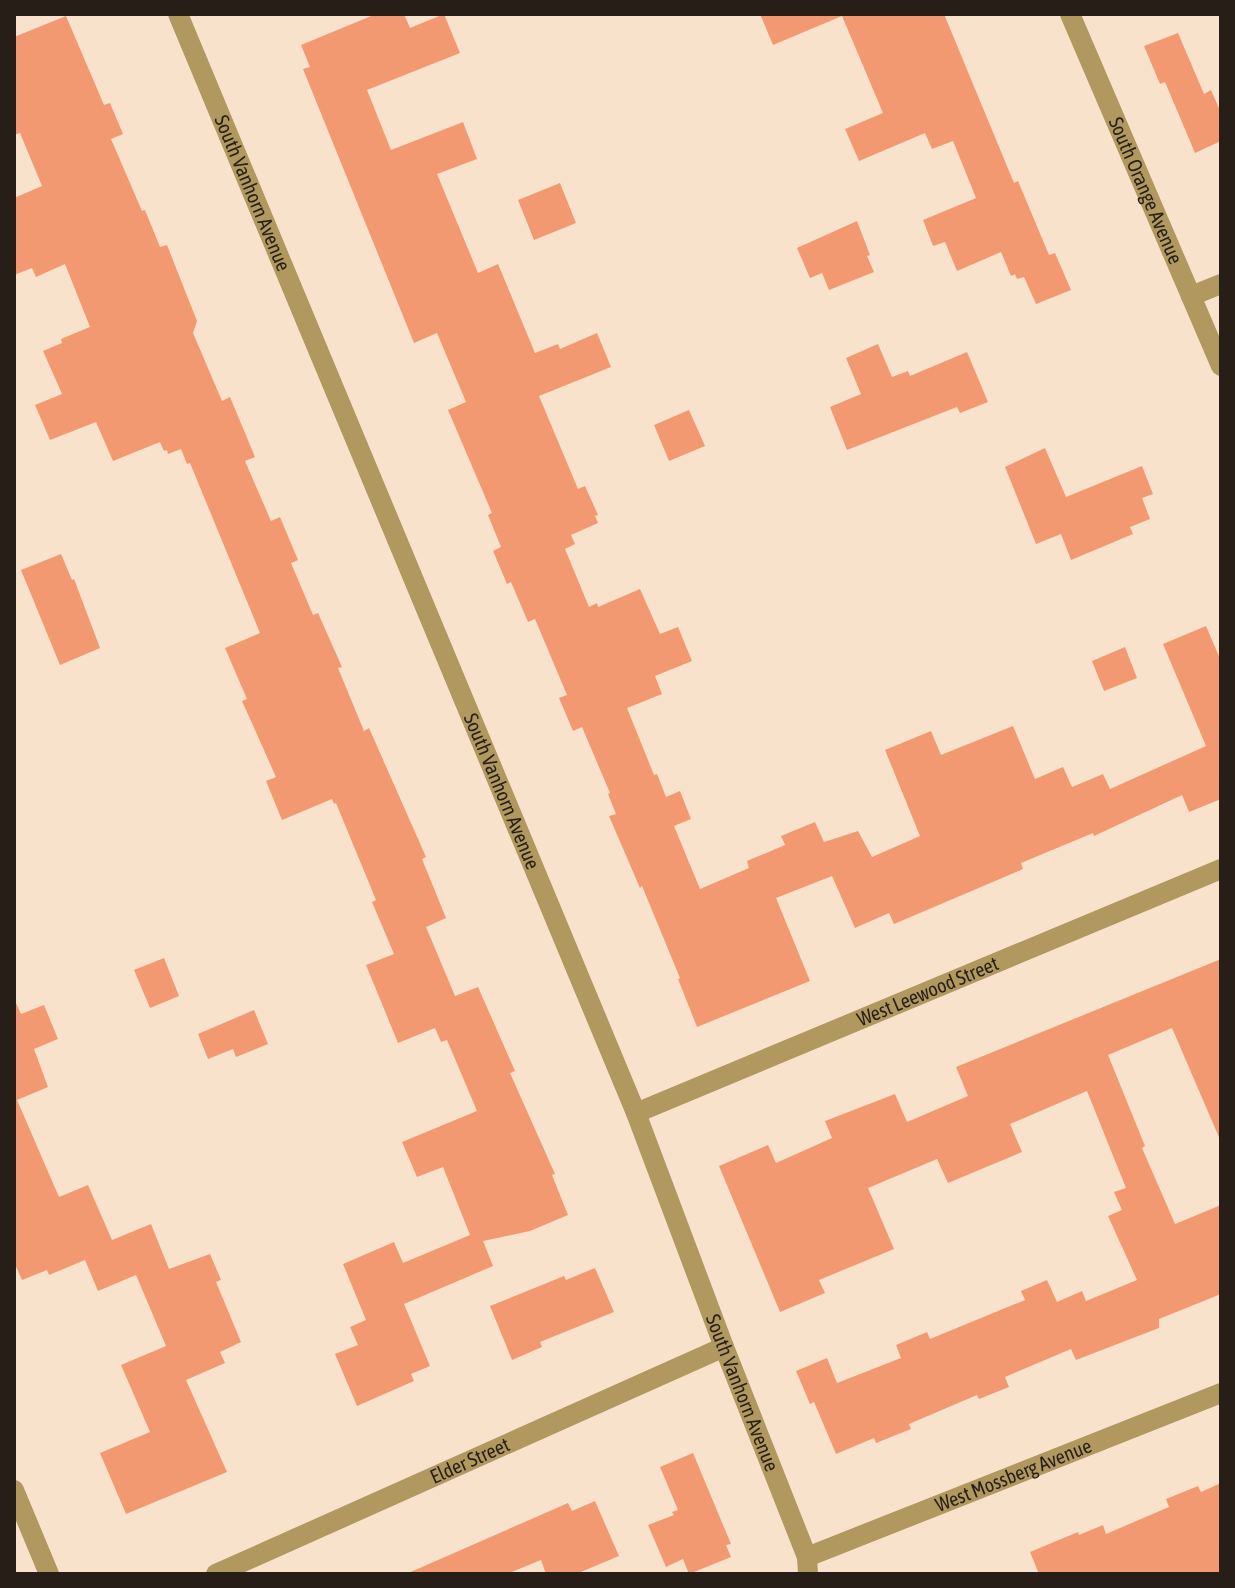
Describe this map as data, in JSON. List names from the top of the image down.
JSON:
{
  "streets": {
    "street": [
      "South Orange Avenue",
      "South Vanhorn Avenue",
      "West Leewood Street",
      "Elder Street",
      "West Mossberg Avenue"
    ]
  },
  "crossings": [
    ["South Vanhorn Avenue", "West Leewood Street"],
    ["South Vanhorn Avenue", "Elder Street"],
    ["South Vanhorn Avenue", "West Mossberg Avenue"]
  ]
}
